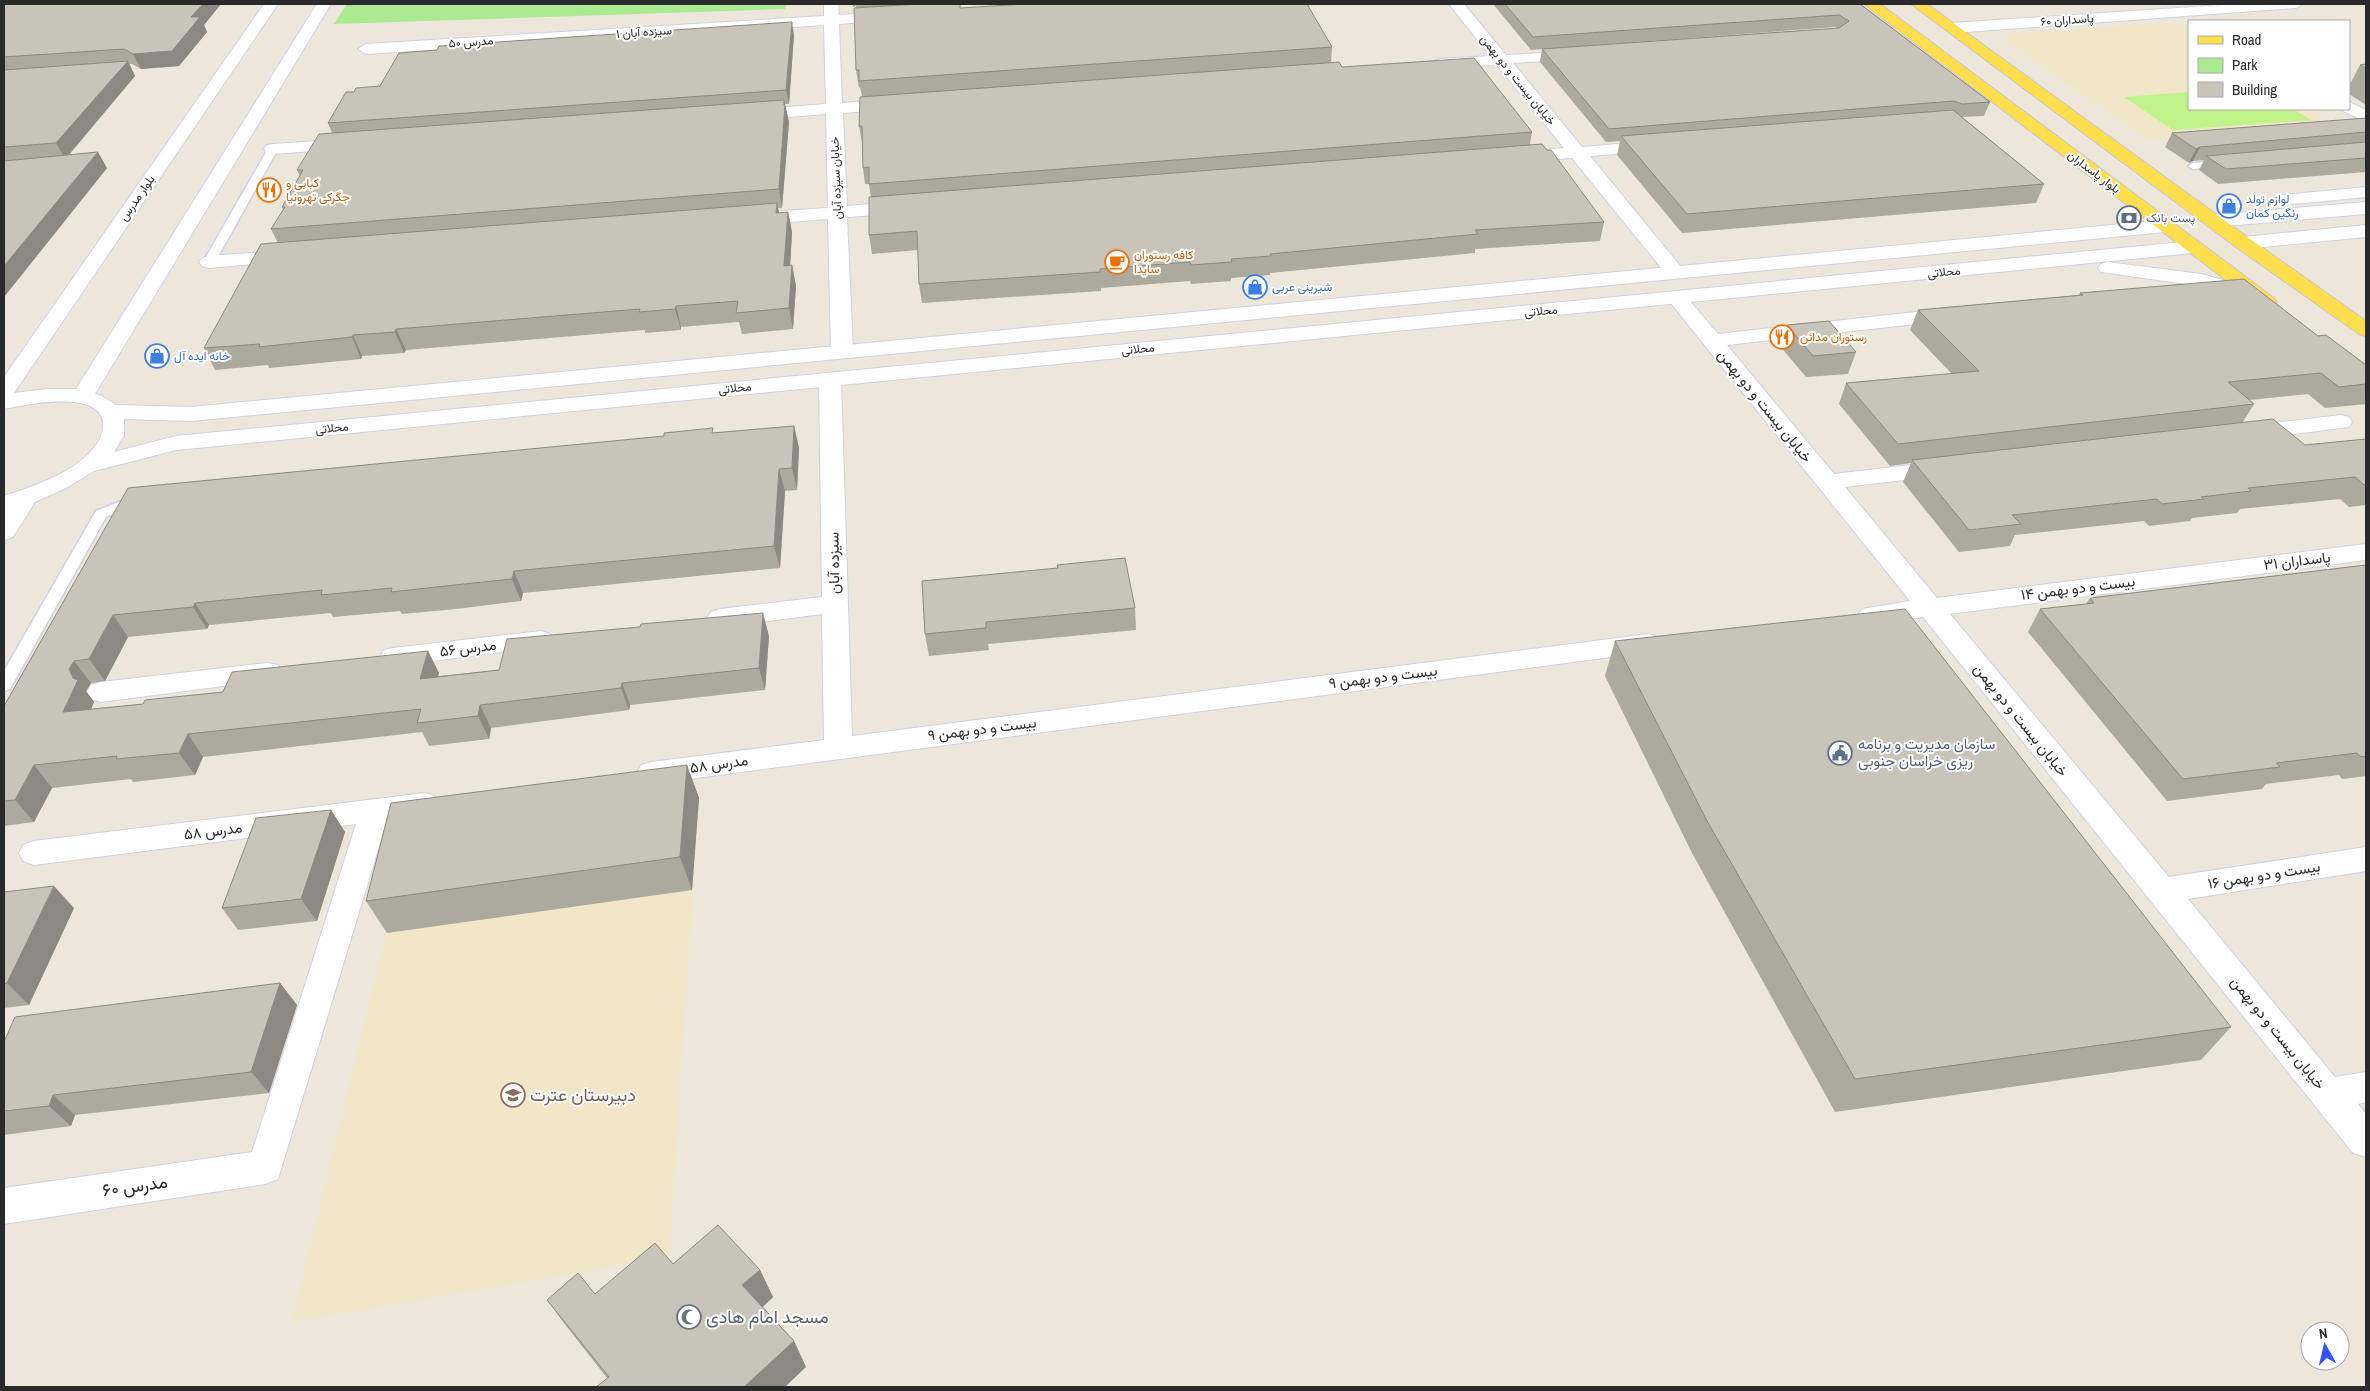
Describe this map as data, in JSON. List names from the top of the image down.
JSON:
{
  "streets": {
    "main road": ["بلوار پاسداران"],
    "street": [
      "پاسداران ۶۰",
      "سیزده آبان ۱",
      "مدرس ۵۰",
      "خیابان بیست و دو بهمن",
      "خیابان سیزده آبان",
      "بلوار مدرس",
      "محلاتی",
      "پاسداران ۳۱",
      "سیزده آبان",
      "بیست و دو بهمن ۱۴",
      "مدرس ۵۶",
      "بیست و دو بهمن ۹",
      "مدرس ۵۸",
      "بیست و دو بهمن ۱۶",
      "مدرس ۶۰"
    ]
  },
  "crossings": [
    ["سیزده آبان ۱", "مدرس ۵۰"],
    ["سیزده آبان ۱", "خیابان سیزده آبان"],
    ["خیابان بیست و دو بهمن", "محلاتی"],
    ["خیابان بیست و دو بهمن", "بیست و دو بهمن ۱۴"],
    ["خیابان بیست و دو بهمن", "بیست و دو بهمن ۱۶"],
    ["بلوار پاسداران", "محلاتی"],
    ["خیابان سیزده آبان", "محلاتی"],
    ["محلاتی", "سیزده آبان"],
    ["پاسداران ۳۱", "بیست و دو بهمن ۱۴"],
    ["سیزده آبان", "بیست و دو بهمن ۹"],
    ["سیزده آبان", "مدرس ۵۸"],
    ["بیست و دو بهمن ۹", "مدرس ۵۸"],
    ["مدرس ۵۸", "مدرس ۶۰"]
  ],
  "places": {
    "restaurant": ["کبابی و جگرکی تهرونیا", "رستوران مدائن"],
    "shop": ["لوازم تولد رنگین کمان", "شیرینی عربی", "خانه ایده آل"],
    "bank": ["پست بانک"],
    "cafe": ["کافه رستوران سایدا"],
    "public building": ["سازمان مدیریت و برنامه ریزی خراسان جنوبی"],
    "school or university": ["دبیرستان عترت"],
    "mosque": ["مسجد امام هادی"]
  },
  "legend": ["Road", "Park", "Building"],
  "north": "top"
}
